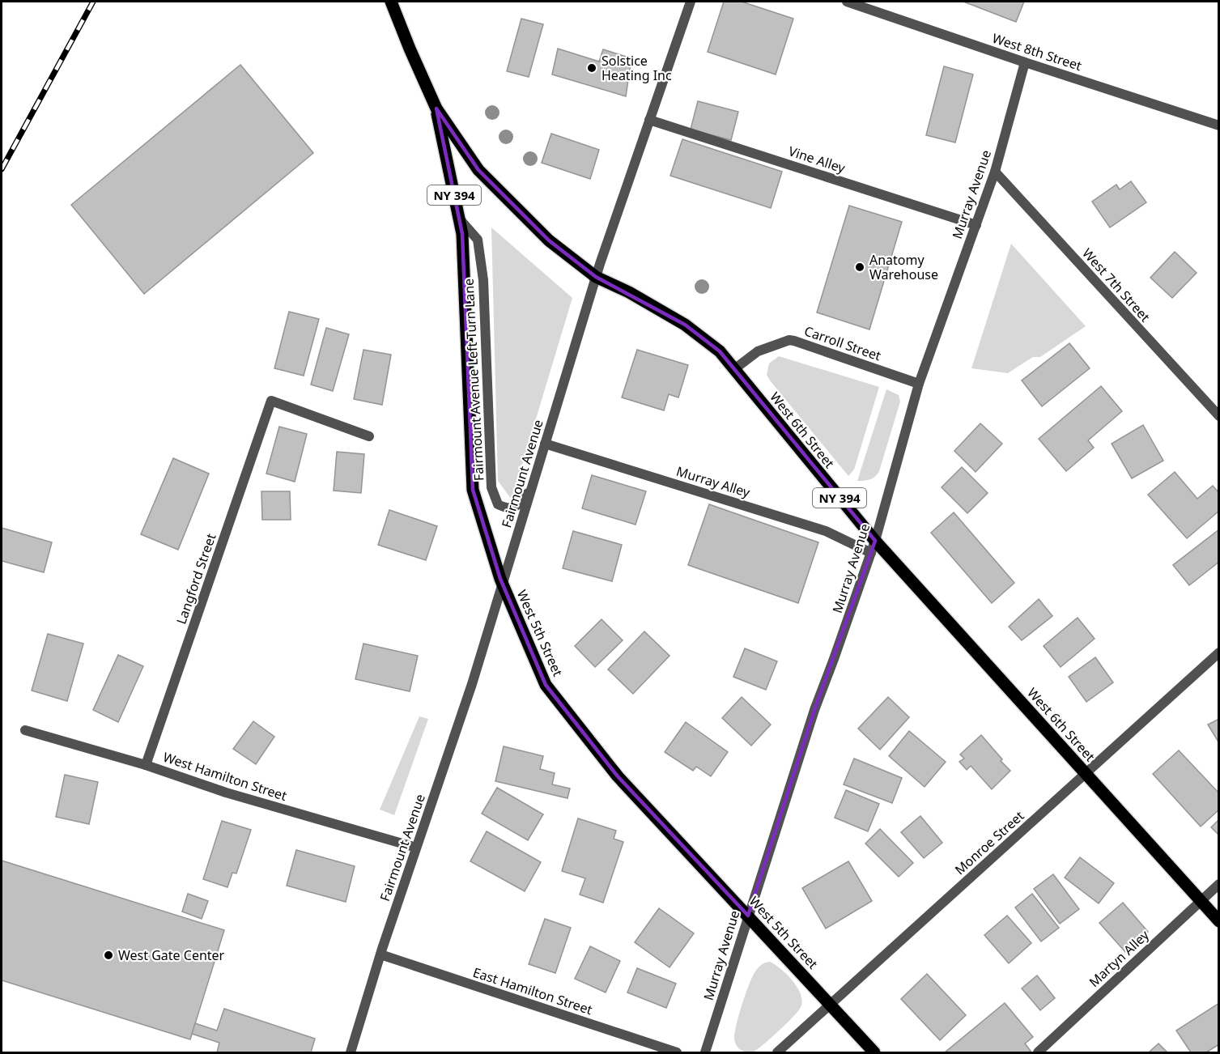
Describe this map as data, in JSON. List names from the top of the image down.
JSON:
{
  "streets": {
    "main road": ["NY 394", "West 6th Street", "West 5th Street"],
    "street": [
      "West 8th Street",
      "Vine Alley",
      "Murray Avenue",
      "West 7th Street",
      "Carroll Street",
      "Fairmount Avenue Left Turn Lane",
      "Fairmount Avenue",
      "Murray Alley",
      "Langford Street",
      "West Hamilton Street",
      "Monroe Street",
      "Martyn Alley",
      "East Hamilton Street"
    ]
  },
  "crossings": [
    ["West 8th Street", "Murray Avenue"],
    ["Vine Alley", "Murray Avenue"],
    ["Vine Alley", "Fairmount Avenue"],
    ["Murray Avenue", "West 7th Street"],
    ["Murray Avenue", "Carroll Street"],
    ["Murray Avenue", "West 6th Street"],
    ["Murray Avenue", "Murray Alley"],
    ["Murray Avenue", "West 5th Street"],
    ["Carroll Street", "West 6th Street"],
    ["Fairmount Avenue Left Turn Lane", "Fairmount Avenue"],
    ["Fairmount Avenue Left Turn Lane", "West 5th Street"],
    ["West 6th Street", "Fairmount Avenue"],
    ["West 6th Street", "Murray Alley"],
    ["West 6th Street", "West 5th Street"],
    ["West 6th Street", "Monroe Street"],
    ["West 6th Street", "Martyn Alley"],
    ["Fairmount Avenue", "Murray Alley"],
    ["Fairmount Avenue", "West 5th Street"],
    ["Fairmount Avenue", "West Hamilton Street"],
    ["Fairmount Avenue", "East Hamilton Street"],
    ["Langford Street", "West Hamilton Street"],
    ["West 5th Street", "Monroe Street"]
  ],
  "places": ["Solstice Heating Inc", "Anatomy Warehouse", "West Gate Center"]
}
